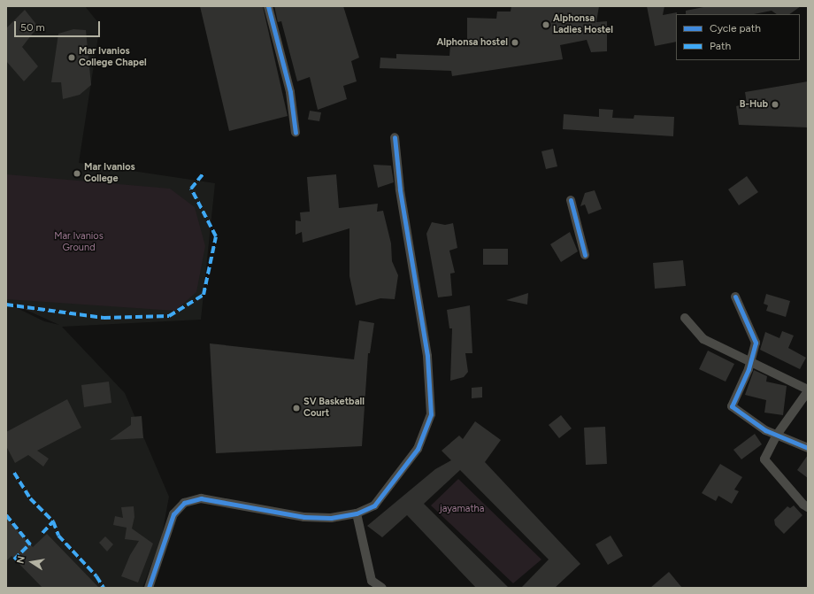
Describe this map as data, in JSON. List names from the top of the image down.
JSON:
{
  "parks": ["Mar Ivanios Ground", "jayamatha"],
  "places": [
    "Alphonsa Ladies Hostel",
    "Alphonsa hostel",
    "Mar Ivanios College Chapel",
    "B-Hub",
    "Mar Ivanios College",
    "SV Basketball Court"
  ],
  "legend": ["Cycle path", "Path"],
  "scale_bar": "50 m",
  "north": "left"
}
